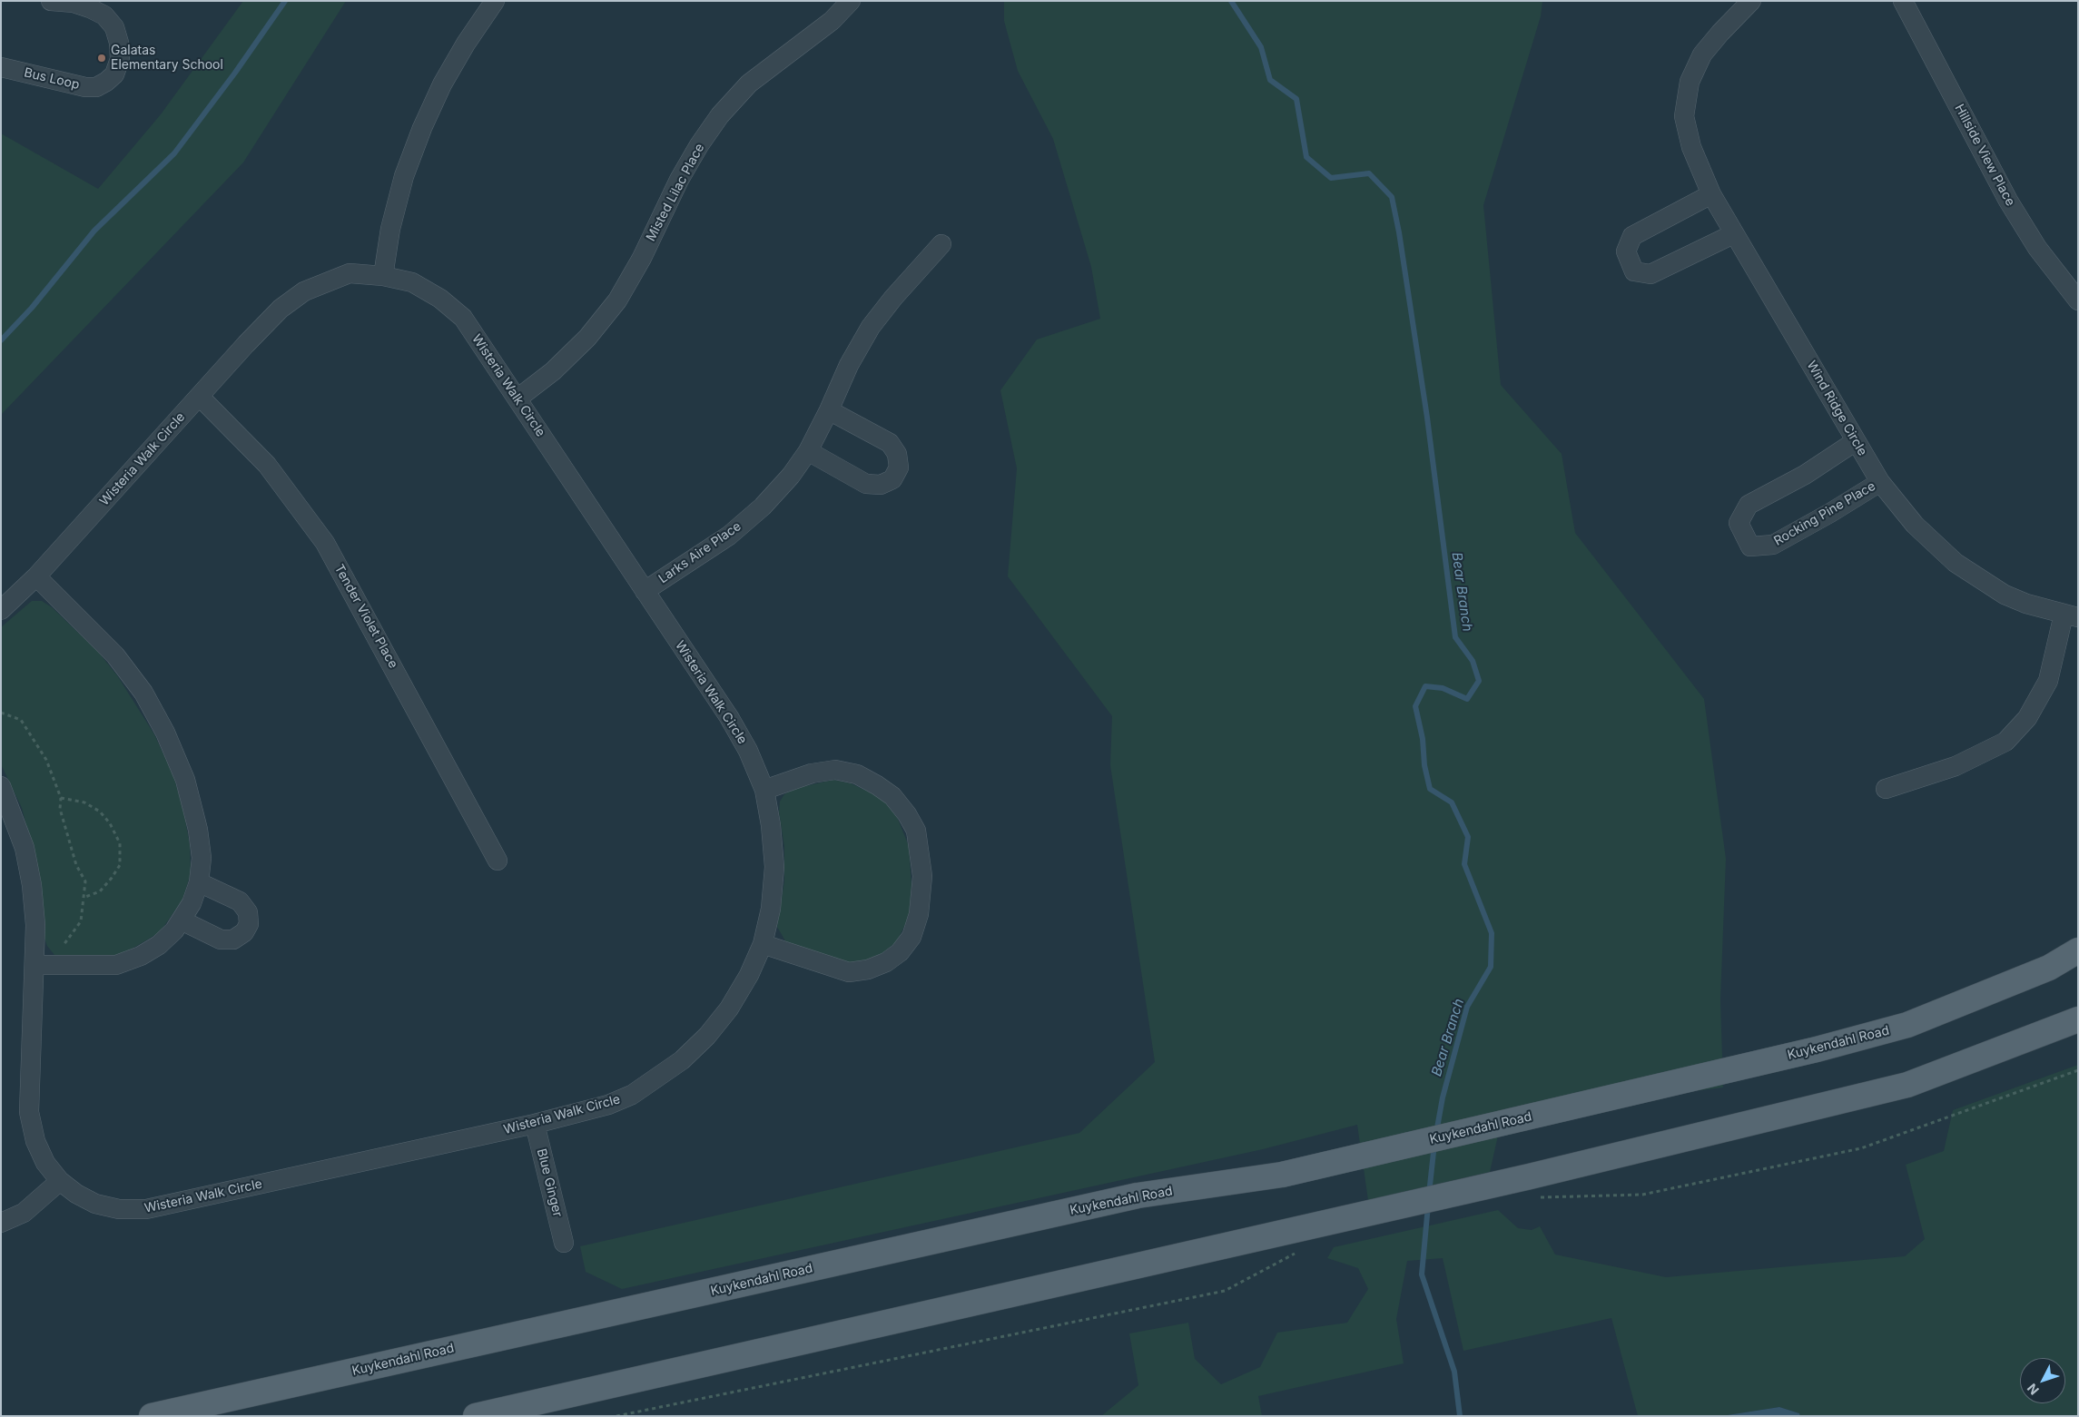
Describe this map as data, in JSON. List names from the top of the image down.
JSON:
{
  "streets": {
    "main road": ["Kuykendahl Road"],
    "street": [
      "Bus Loop",
      "Hillside View Place",
      "Misted Lilac Place",
      "Wisteria Walk Circle",
      "Wind Ridge Circle",
      "Rocking Pine Place",
      "Larks Aire Place",
      "Tender Violet Place",
      "Blue Ginger"
    ]
  },
  "crossings": [
    ["Misted Lilac Place", "Wisteria Walk Circle"],
    ["Wisteria Walk Circle", "Larks Aire Place"],
    ["Wisteria Walk Circle", "Tender Violet Place"],
    ["Wisteria Walk Circle", "Blue Ginger"],
    ["Wind Ridge Circle", "Rocking Pine Place"]
  ],
  "water": ["Bear Branch"],
  "places": ["Galatas Elementary School"],
  "north": "bottom left"
}
